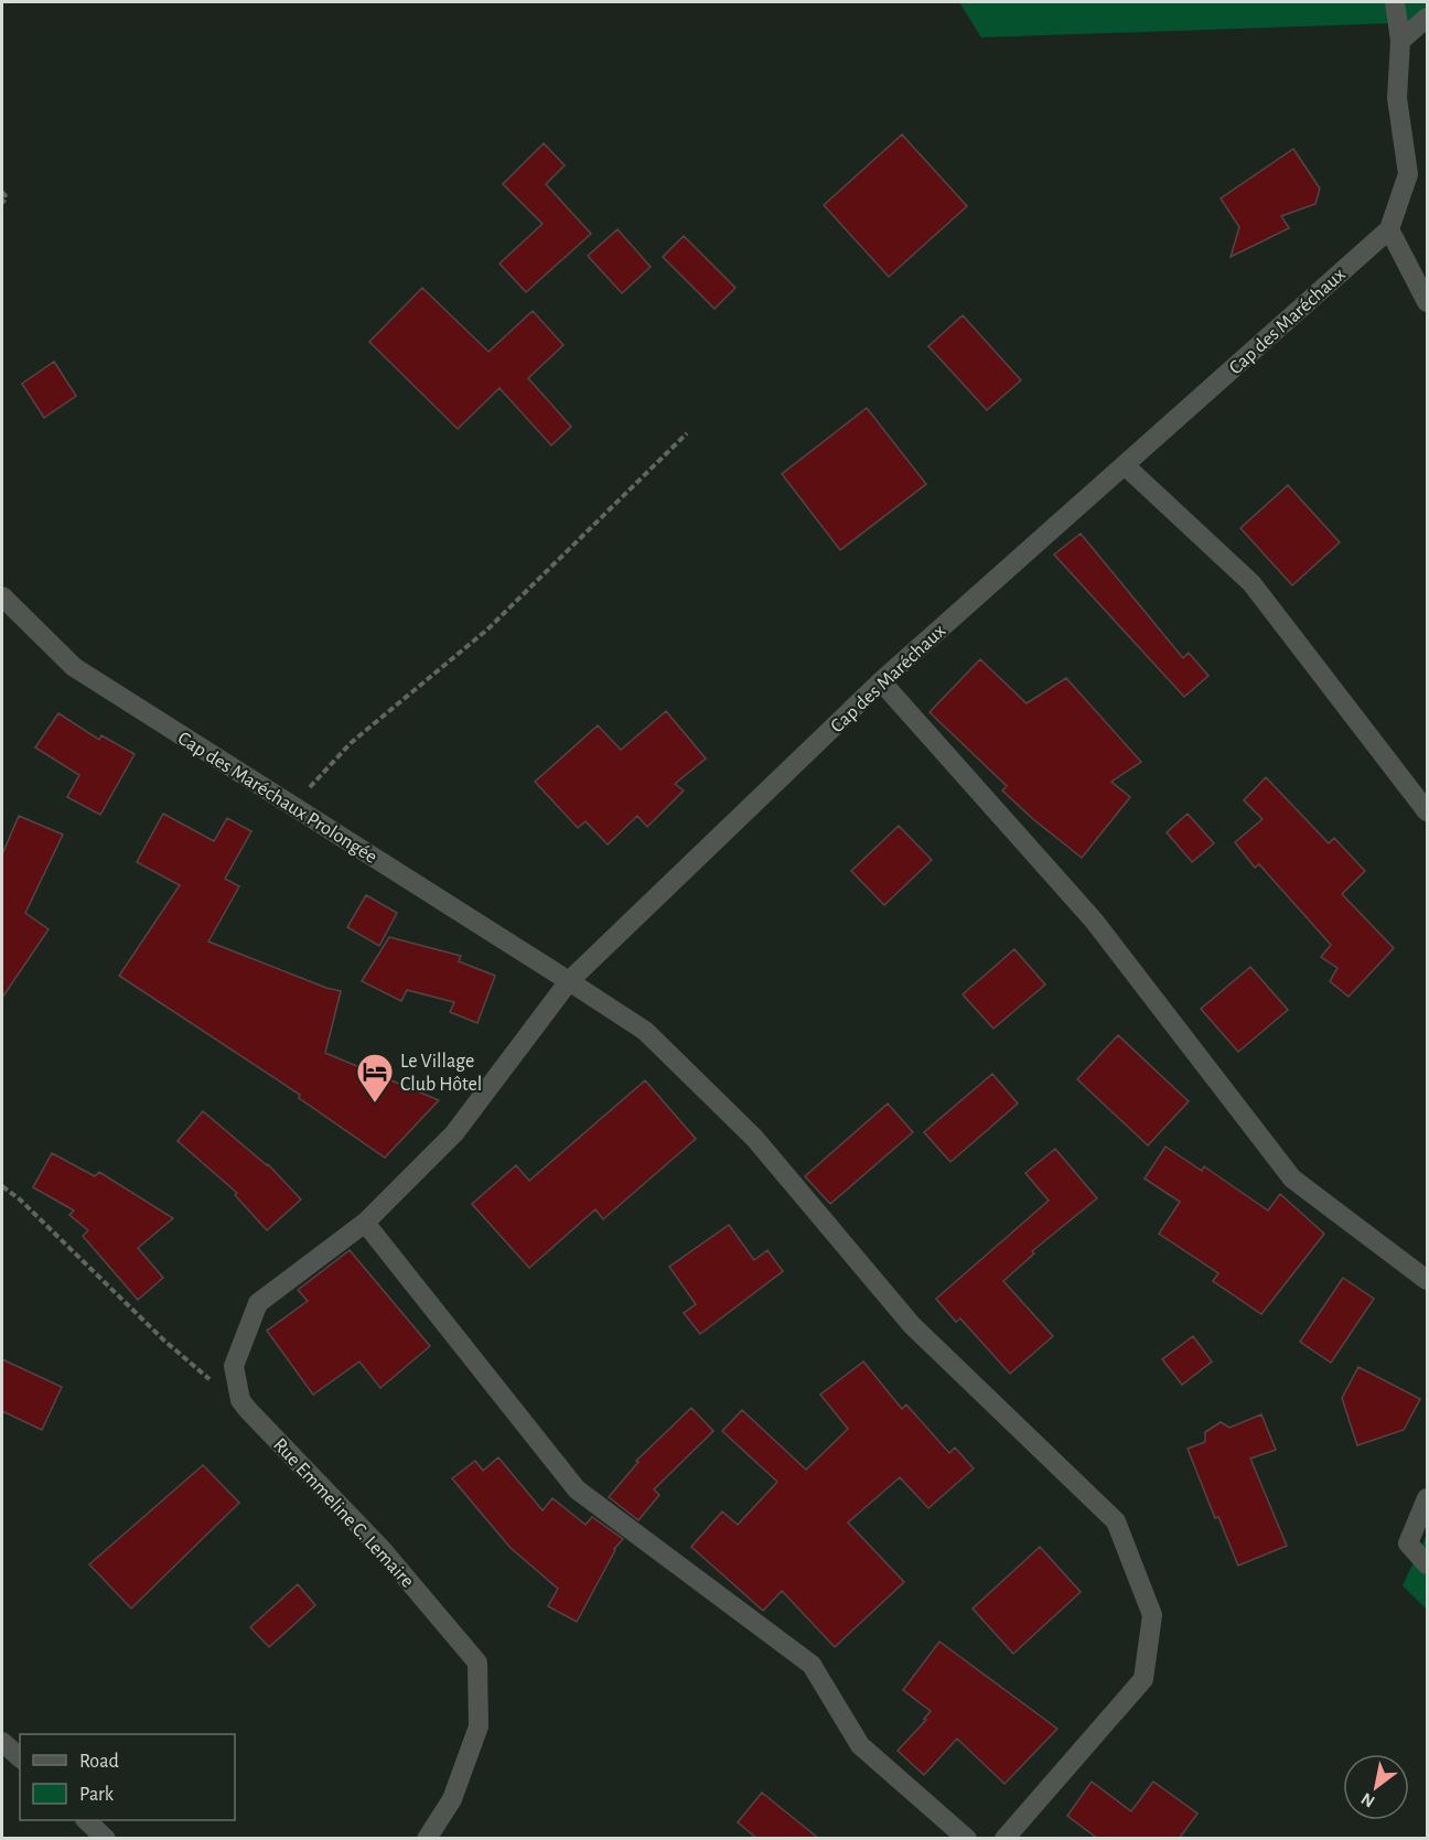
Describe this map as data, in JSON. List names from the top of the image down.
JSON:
{
  "streets": {
    "street": ["Cap des Maréchaux", "Cap des Maréchaux Prolongée", "Rue Emmeline C. Lemaire"]
  },
  "crossings": [
    ["Cap des Maréchaux", "Cap des Maréchaux Prolongée"],
    ["Cap des Maréchaux", "Rue Emmeline C. Lemaire"]
  ],
  "places": {
    "hotel": ["Le Village Club Hôtel"]
  },
  "legend": ["Road", "Park"],
  "north": "bottom left"
}
